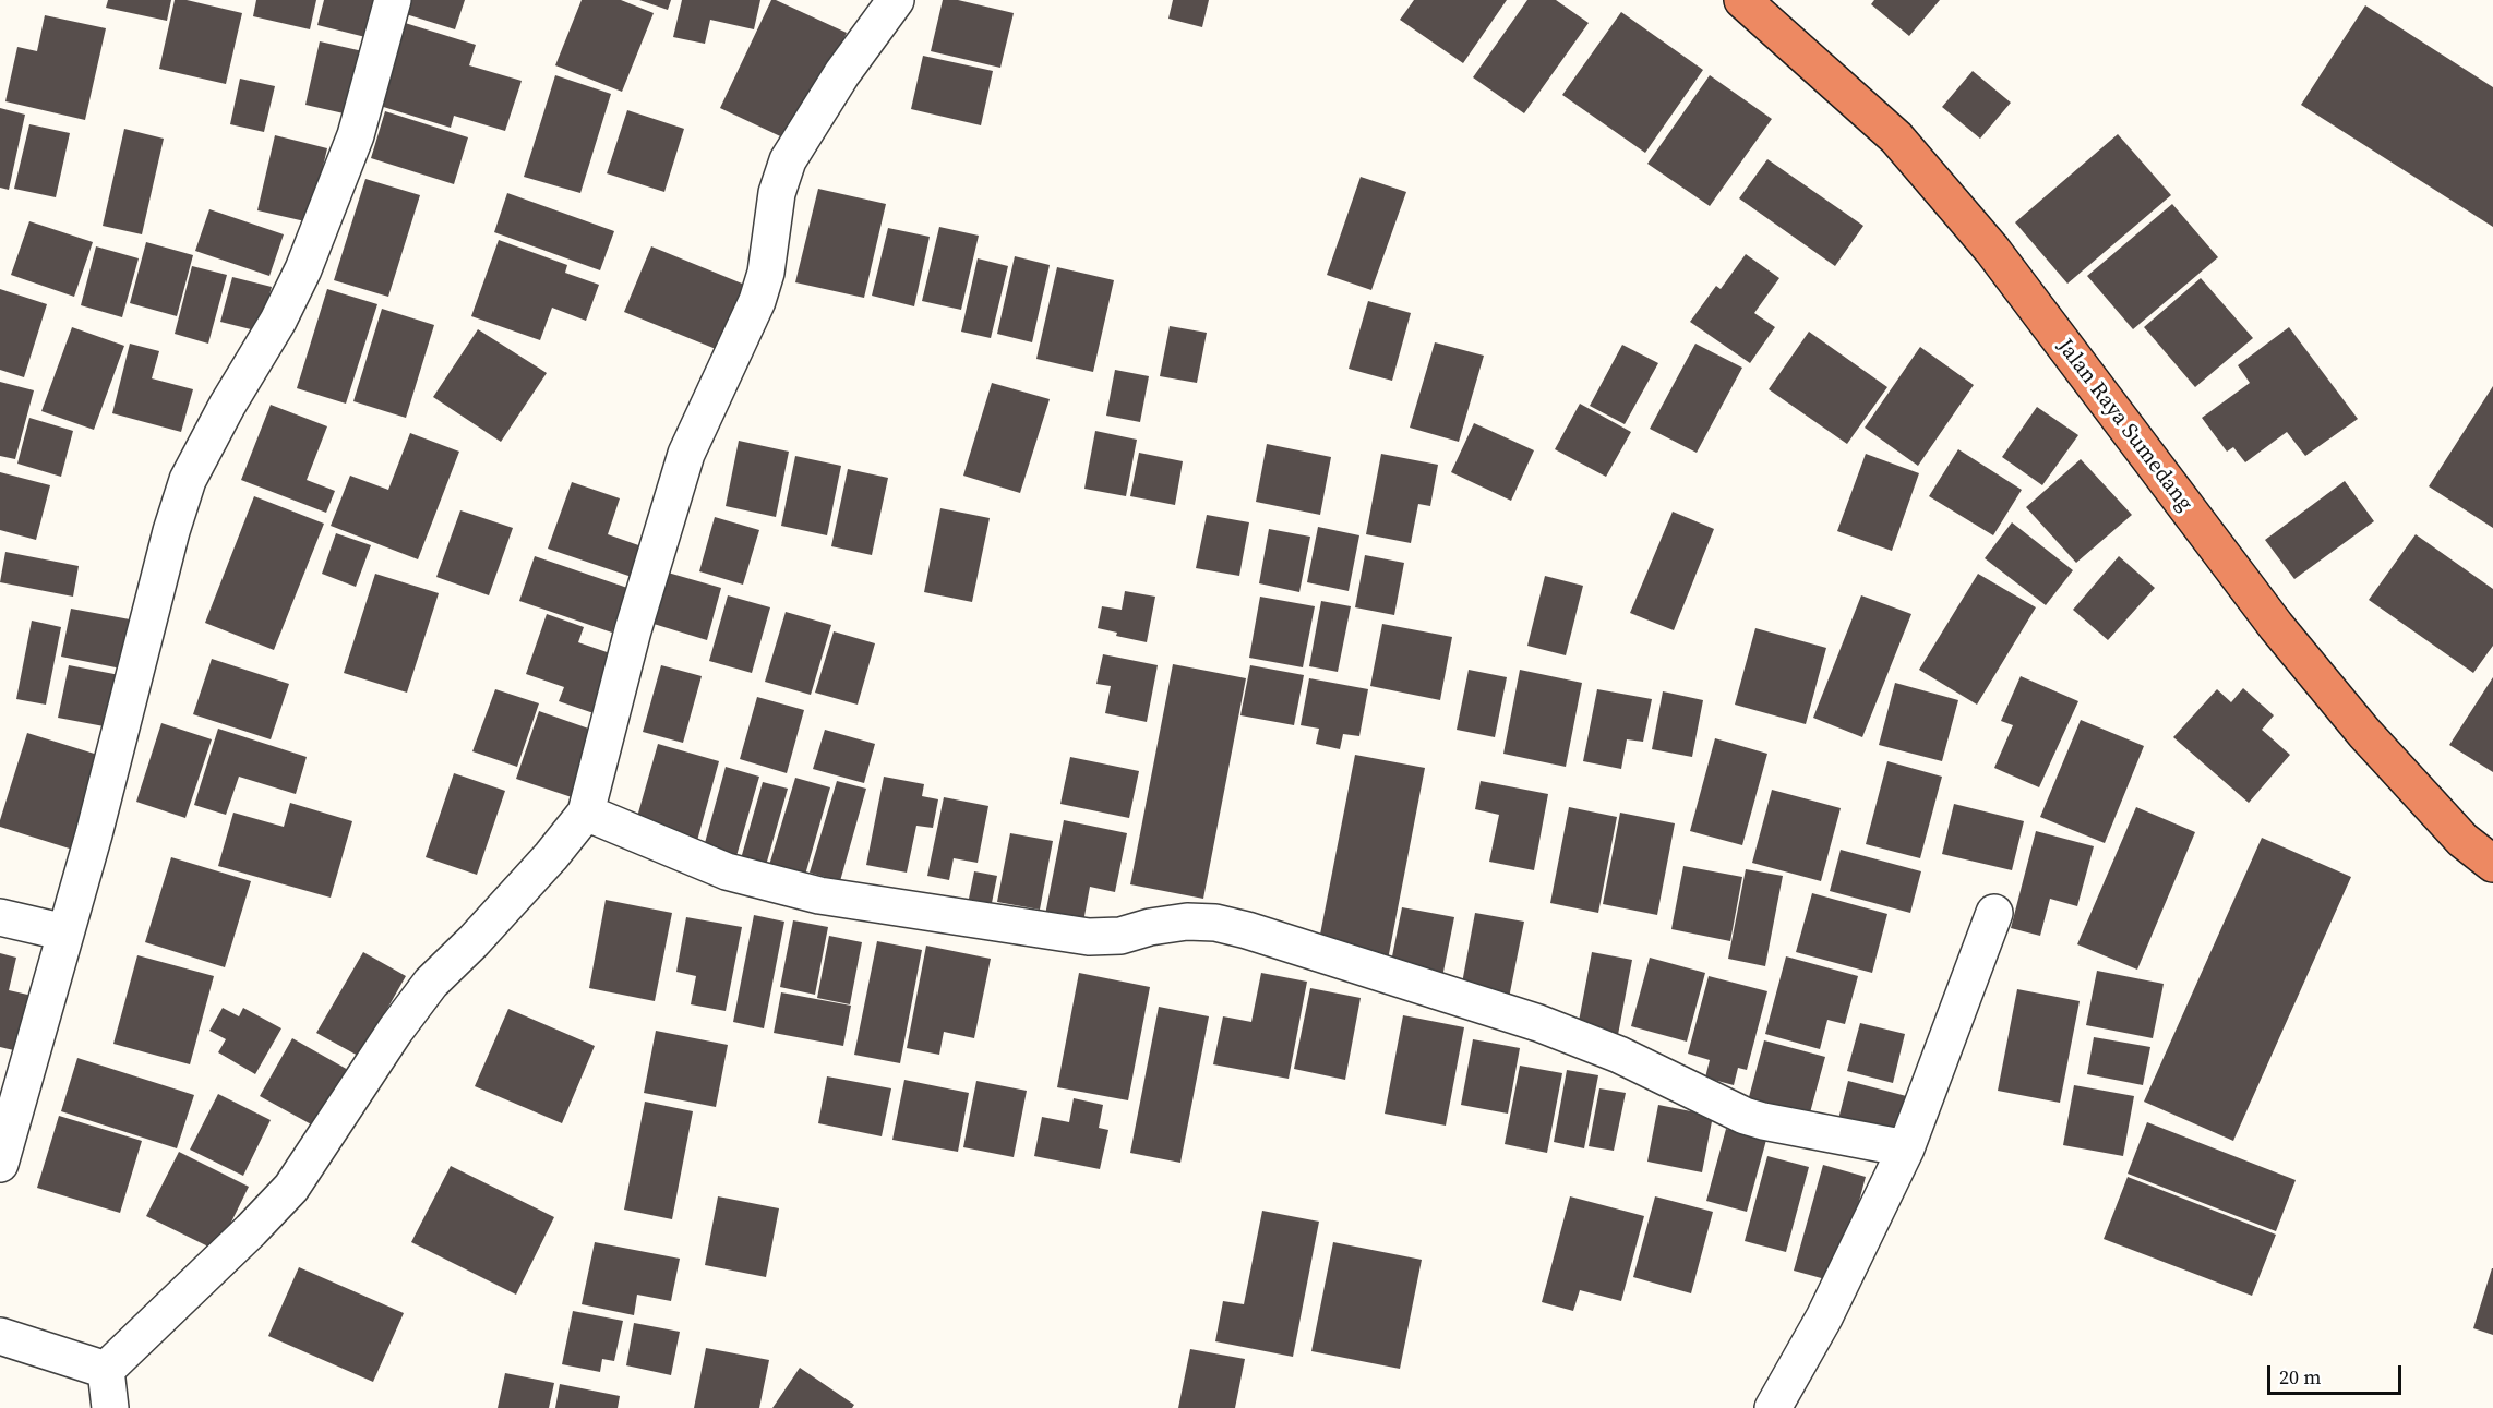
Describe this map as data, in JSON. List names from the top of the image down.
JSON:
{
  "streets": {
    "highway": ["Jalan Raya Sumedang"]
  },
  "scale_bar": "20 m"
}
